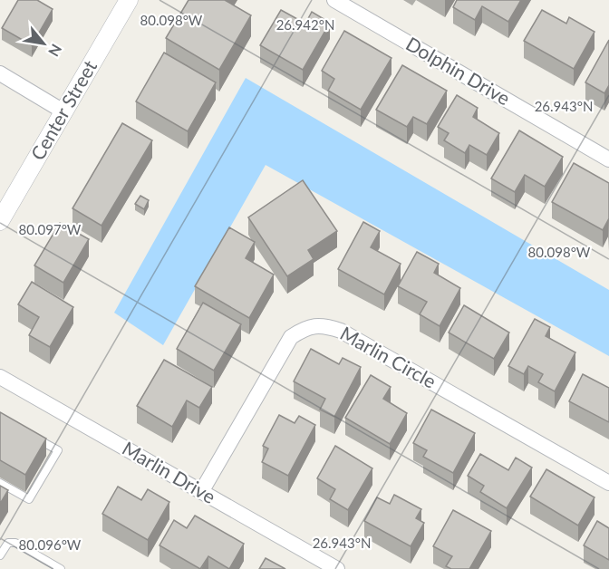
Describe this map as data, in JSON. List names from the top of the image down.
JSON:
{
  "streets": {
    "street": [
      "Dolphin Drive",
      "Center Street",
      "Marlin Circle",
      "Marlin Drive"
    ]
  },
  "crossings": [
    ["Marlin Circle", "Marlin Drive"]
  ],
  "north": "bottom right",
  "coordinates": [
    "80.098°W",
    "26.942°N",
    "26.943°N",
    "80.097°W",
    "80.096°W"
  ]
}
